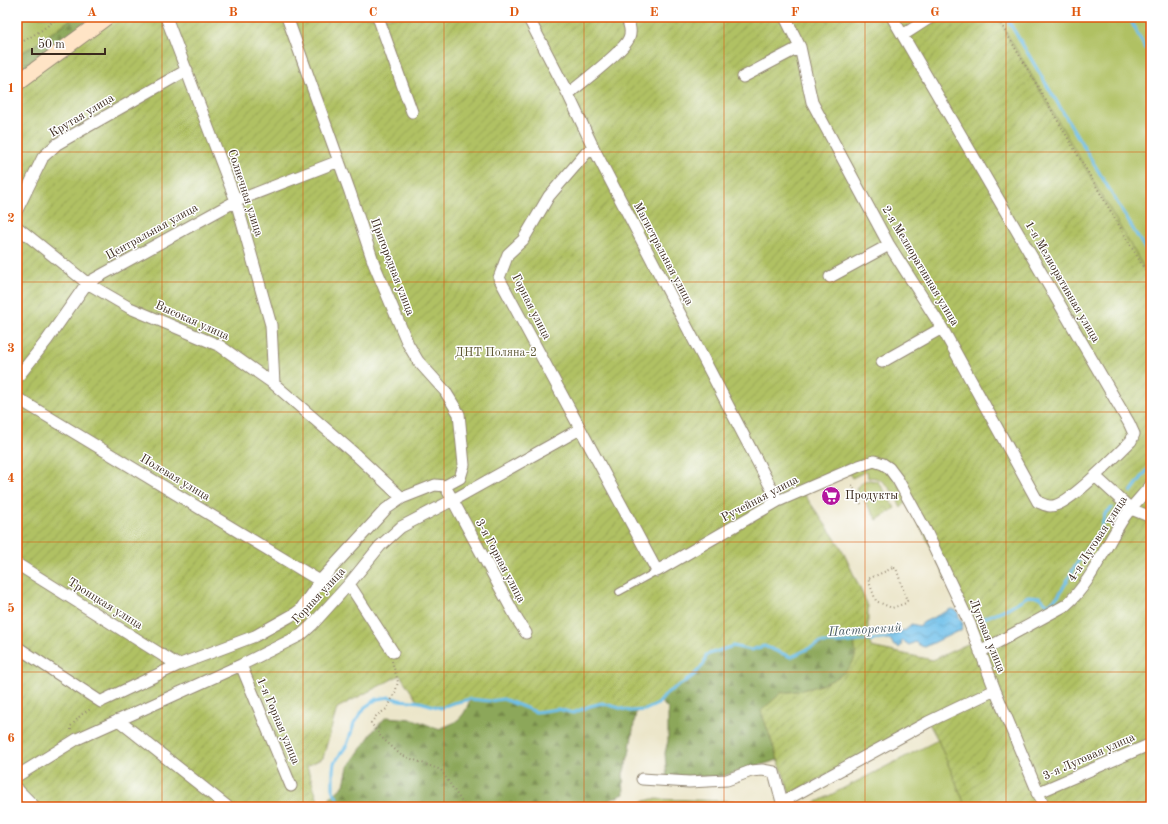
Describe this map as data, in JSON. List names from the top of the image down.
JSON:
{
  "streets": {
    "street": [
      "Крутая улица",
      "Солнечная улица",
      "Центральная улица",
      "Магистральная улица",
      "2-я Мелиоративная улица",
      "Пригородная улица",
      "1-я Мелиоративная улица",
      "Горная улица",
      "Высокая улица",
      "Полевая улица",
      "Ручейная улица",
      "4-я Луговая улица",
      "3-я Горная улица",
      "Троицкая улица",
      "Луговая улица",
      "1-я Горная улица",
      "3-я Луговая улица"
    ]
  },
  "crossings": [
    ["Крутая улица", "Солнечная улица"],
    ["Солнечная улица", "Центральная улица"],
    ["Солнечная улица", "Высокая улица"],
    ["Центральная улица", "Пригородная улица"],
    ["Центральная улица", "Высокая улица"],
    ["Магистральная улица", "Горная улица"],
    ["Магистральная улица", "Ручейная улица"],
    ["2-я Мелиоративная улица", "1-я Мелиоративная улица"],
    ["Пригородная улица", "3-я Горная улица"],
    ["Горная улица", "Ручейная улица"],
    ["Горная улица", "3-я Горная улица"],
    ["Горная улица", "1-я Горная улица"],
    ["Ручейная улица", "Луговая улица"],
    ["4-я Луговая улица", "Луговая улица"],
    ["Луговая улица", "3-я Луговая улица"]
  ],
  "water": ["Пасторский"],
  "parks": ["ДНТ Поляна-2"],
  "places": {
    "supermarket": ["Продукты"]
  },
  "scale_bar": "50 m",
  "grid": {
    "columns": [
      "A",
      "B",
      "C",
      "D",
      "E",
      "F",
      "G",
      "H"
    ],
    "rows": [
      "1",
      "2",
      "3",
      "4",
      "5",
      "6"
    ]
  }
}
